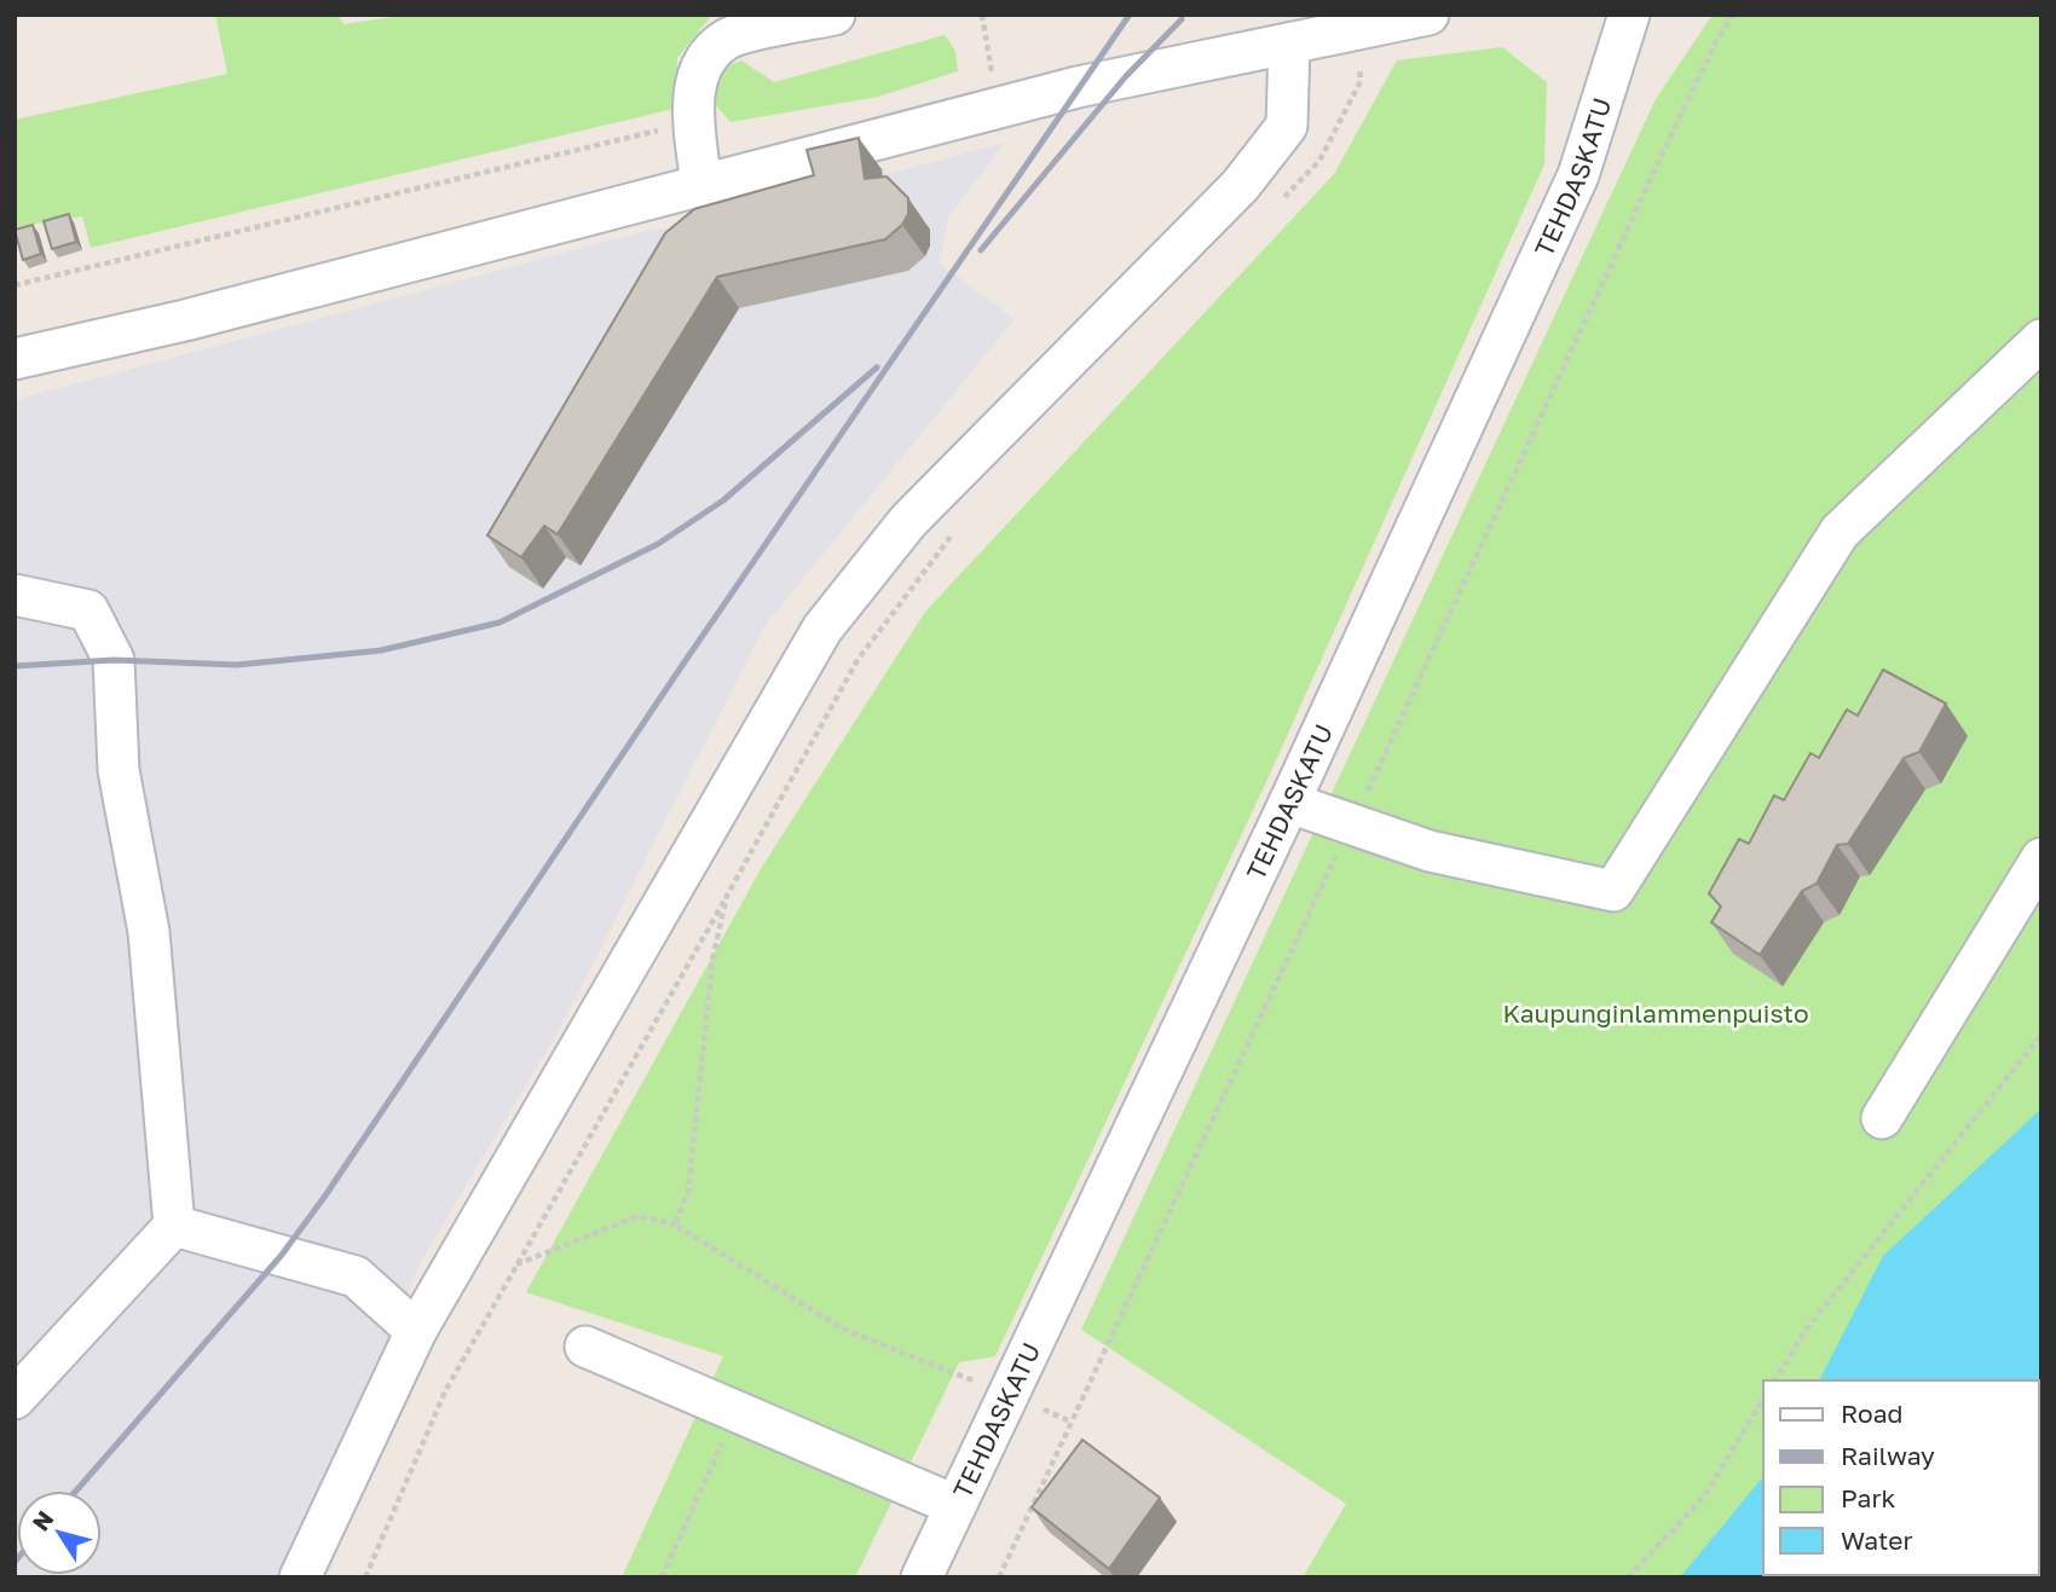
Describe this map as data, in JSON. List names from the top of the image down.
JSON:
{
  "streets": {
    "street": ["TEHDASKATU"]
  },
  "parks": ["Kaupunginlammenpuisto"],
  "legend": [
    "Road",
    "Railway",
    "Park",
    "Water"
  ],
  "north": "top left"
}
